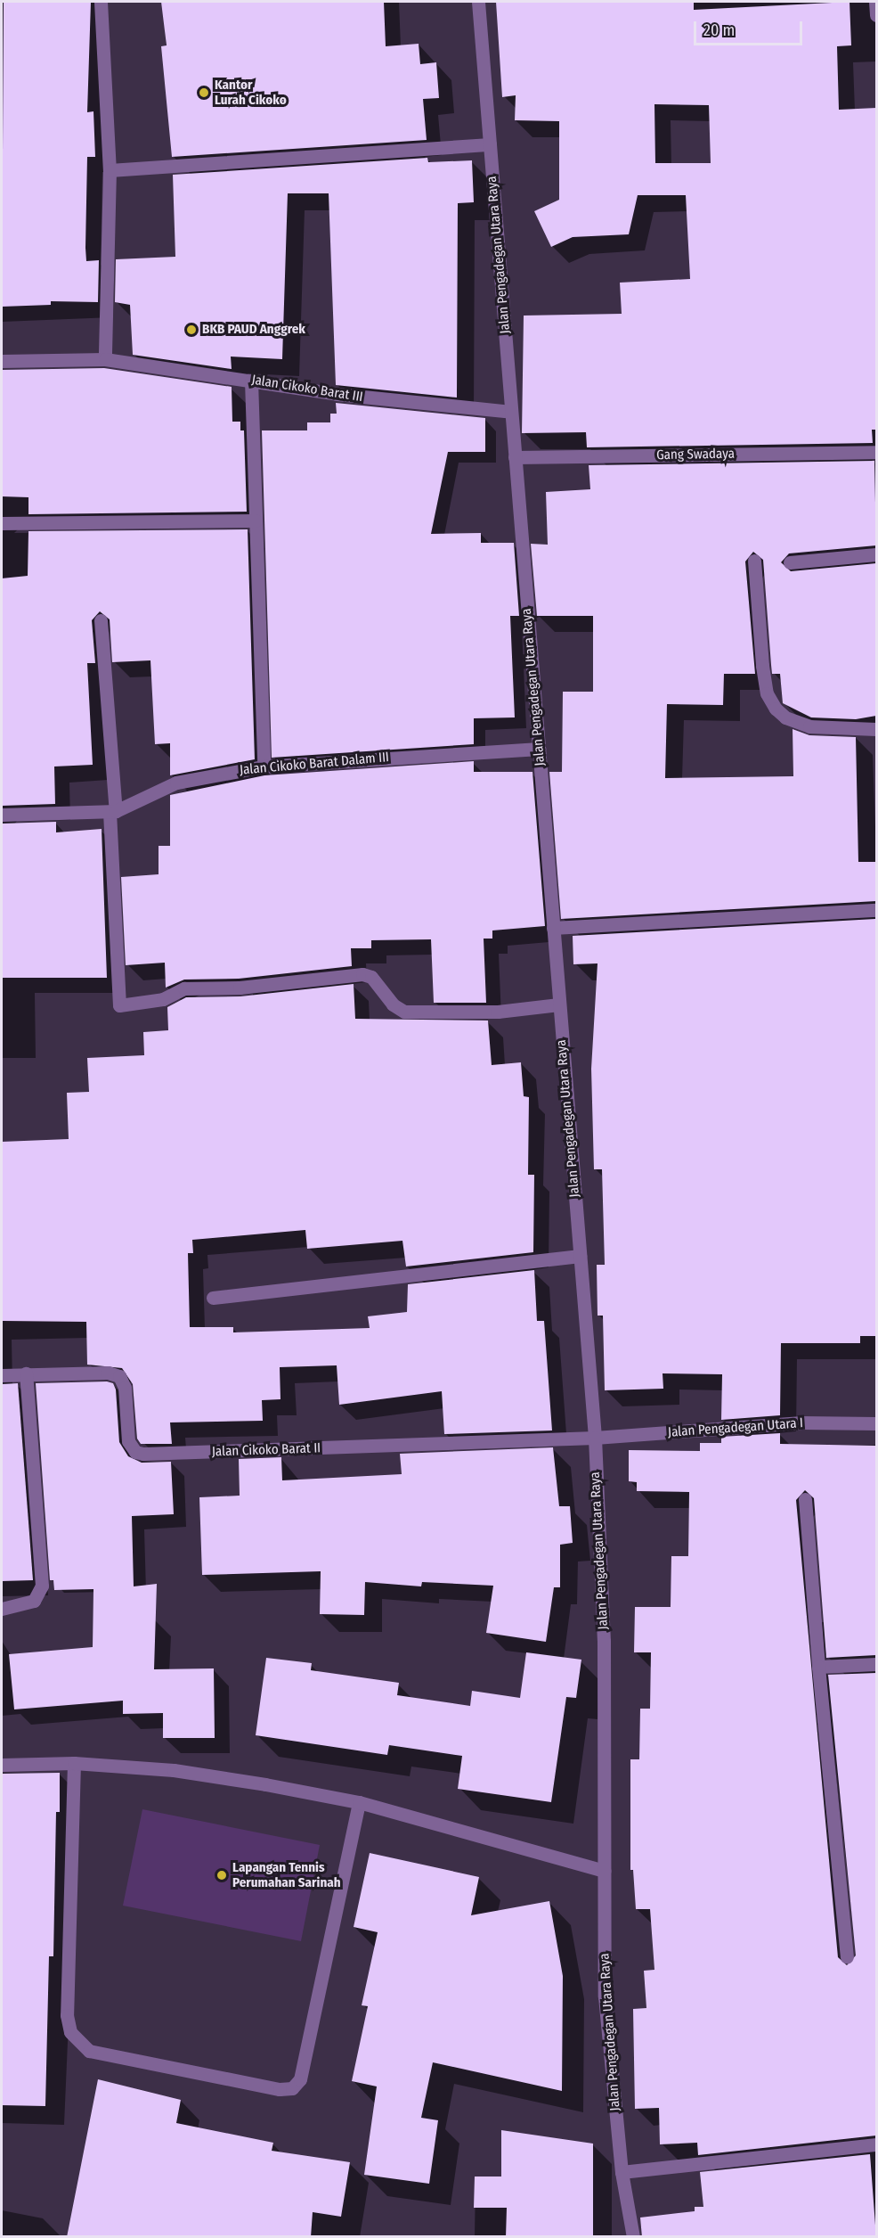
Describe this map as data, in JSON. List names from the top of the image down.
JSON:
{
  "streets": {
    "street": [
      "Jalan Pengadegan Utara Raya",
      "Jalan Cikoko Barat III",
      "Gang Swadaya",
      "Jalan Cikoko Barat Dalam III",
      "Jalan Pengadegan Utara I",
      "Jalan Cikoko Barat II"
    ]
  },
  "crossings": [
    ["Jalan Pengadegan Utara Raya", "Jalan Cikoko Barat III"],
    ["Jalan Pengadegan Utara Raya", "Gang Swadaya"],
    ["Jalan Pengadegan Utara Raya", "Jalan Cikoko Barat Dalam III"],
    ["Jalan Pengadegan Utara Raya", "Jalan Pengadegan Utara I"],
    ["Jalan Pengadegan Utara Raya", "Jalan Cikoko Barat II"],
    ["Jalan Pengadegan Utara I", "Jalan Cikoko Barat II"]
  ],
  "places": ["Kantor Lurah Cikoko", "BKB PAUD Anggrek", "Lapangan Tennis Perumahan Sarinah"],
  "scale_bar": "20 m"
}
